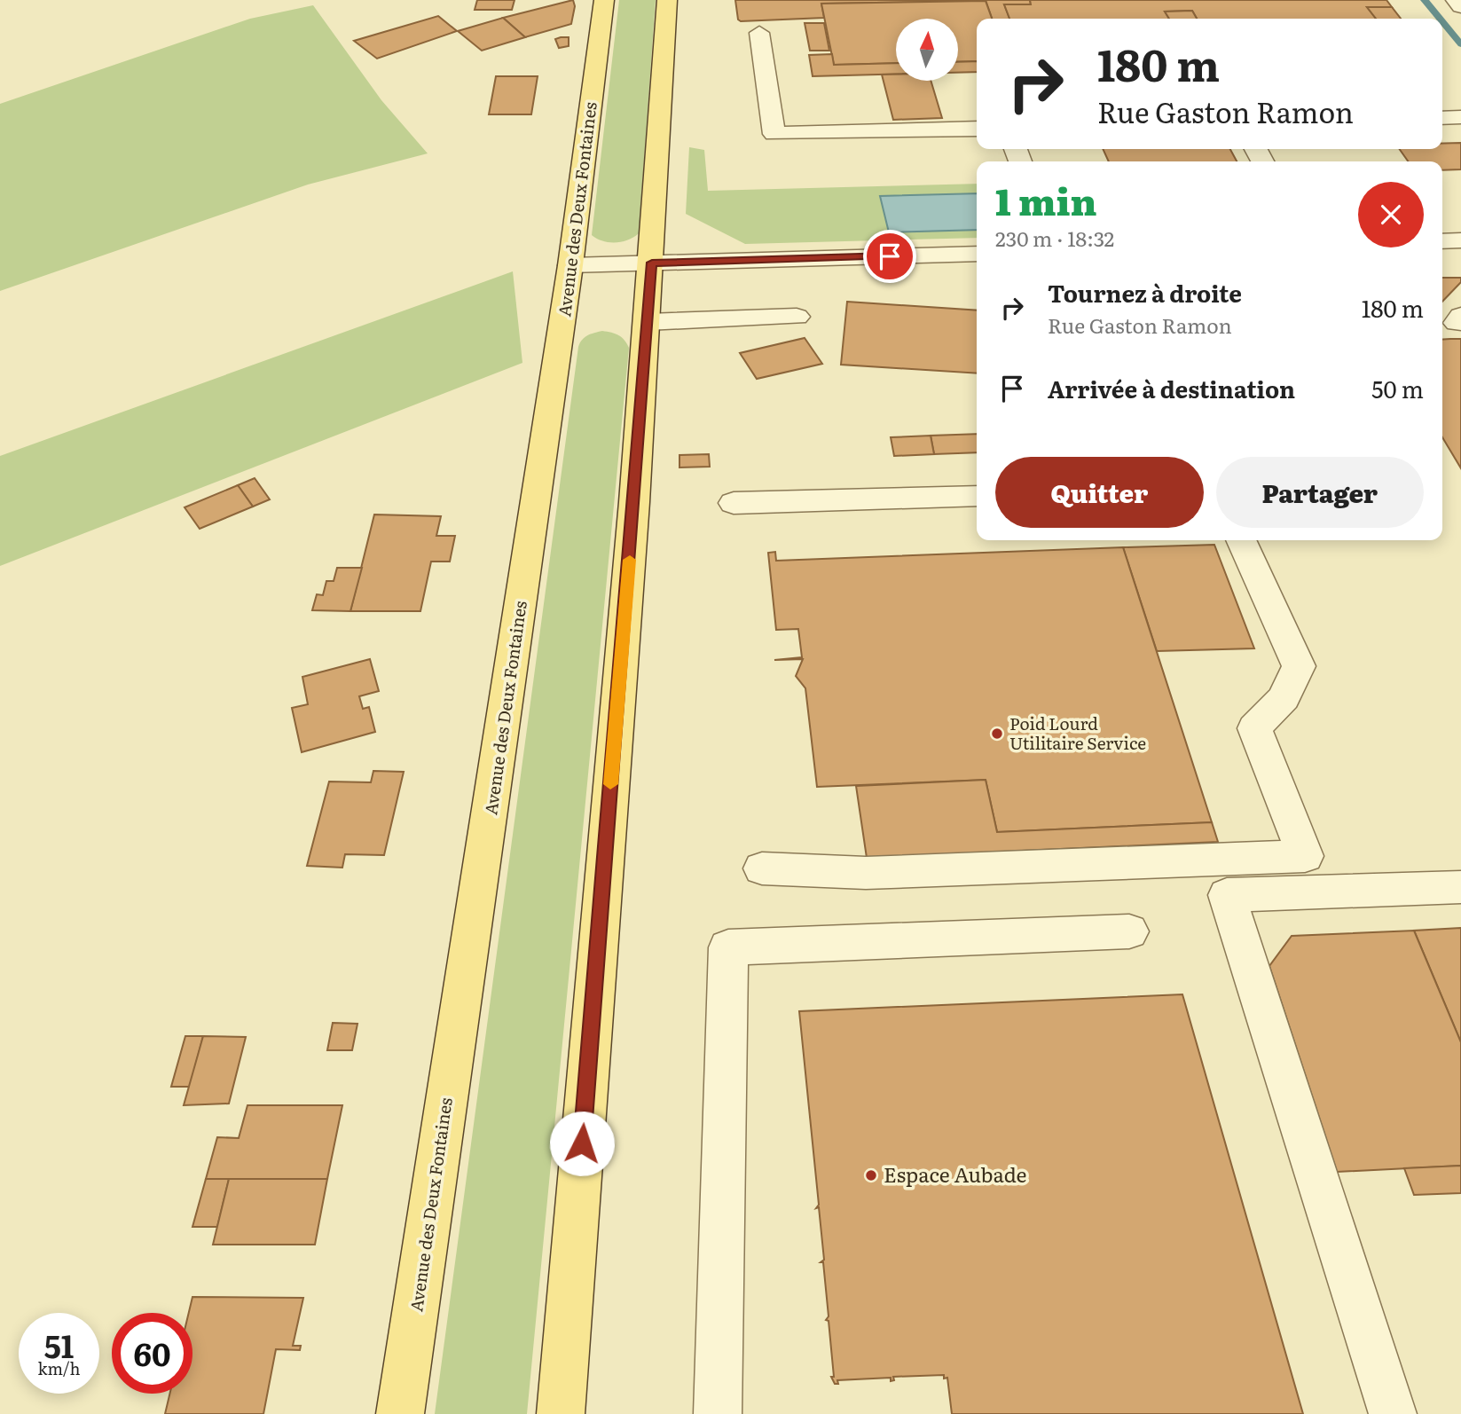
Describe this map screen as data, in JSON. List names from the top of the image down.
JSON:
{
  "streets": {
    "main road": ["Avenue des Deux Fontaines"]
  },
  "places": ["Poid Lourd Utilitaire Service", "Espace Aubade"],
  "north": "top",
  "page": {
    "turn": ["180 m", "Rue Gaston Ramon"],
    "heading": ["1 min", "230 m · 18:32"],
    "list": [
      {
        "name": "Tournez à droite",
        "note": "Rue Gaston Ramon",
        "value": "180 m"
      },
      {
        "name": "Arrivée à destination",
        "value": "50 m"
      }
    ],
    "buttons": ["Quitter", "Partager"],
    "speed": "51 km/h",
    "limit": "60"
  }
}
